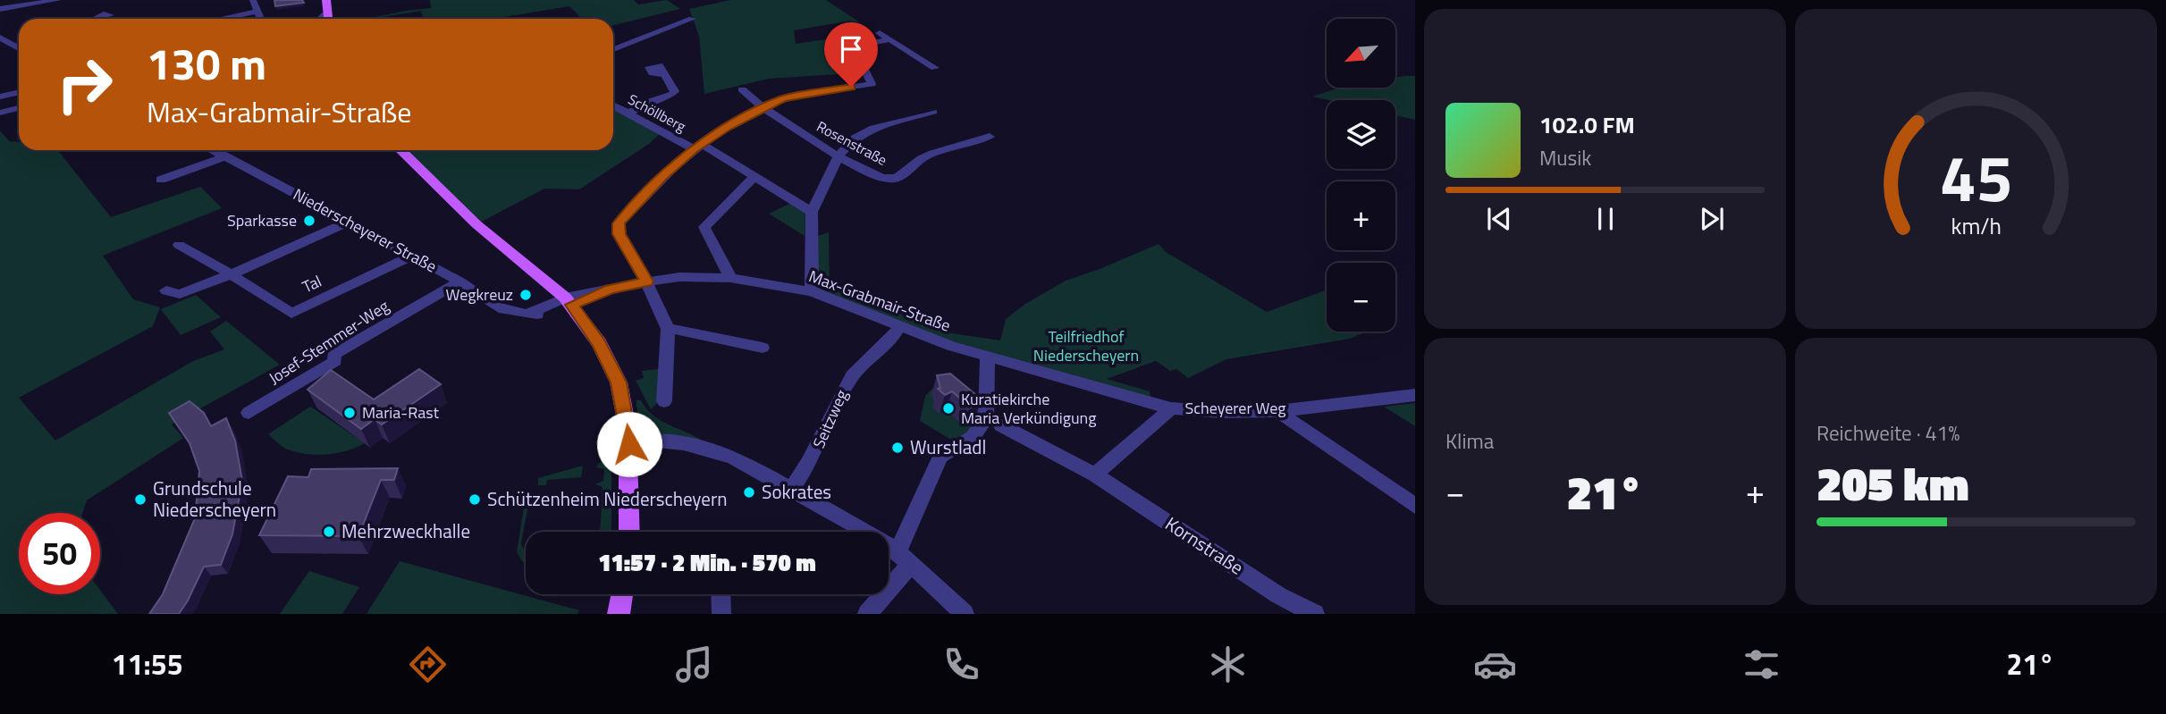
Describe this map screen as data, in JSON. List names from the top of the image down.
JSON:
{
  "streets": {
    "street": [
      "Schöllberg",
      "Rosenstraße",
      "Niederscheyerer Straße",
      "Tal",
      "Max-Grabmair-Straße",
      "Josef-Stemmer-Weg",
      "Scheyerer Weg",
      "Seitzweg",
      "Kornstraße"
    ]
  },
  "crossings": [
    ["Niederscheyerer Straße", "Tal"],
    ["Niederscheyerer Straße", "Max-Grabmair-Straße"],
    ["Niederscheyerer Straße", "Josef-Stemmer-Weg"],
    ["Max-Grabmair-Straße", "Scheyerer Weg"],
    ["Max-Grabmair-Straße", "Seitzweg"]
  ],
  "parks": ["Teilfriedhof Niederscheyern"],
  "places": [
    "Sparkasse",
    "Wegkreuz",
    "Kuratiekirche Maria Verkündigung",
    "Maria-Rast",
    "Wurstladl",
    "Sokrates",
    "Grundschule Niederscheyern",
    "Schützenheim Niederscheyern",
    "Mehrzweckhalle"
  ],
  "north": "bottom left",
  "page": {
    "map_buttons": ["+", "−"],
    "turn": ["130 m", "Max-Grabmair-Straße"],
    "song": ["102.0 FM", "Musik"],
    "tile": [
      "Klima",
      ["Reichweite · 41%", "205 km"]
    ],
    "heat": ["−", "21°", "+"],
    "limit": "50",
    "trip": "11:57 · 2 Min. · 570 m",
    "tabs": ["11:55", "21°"],
    "gauge": ["45", "km/h"]
  }
}
